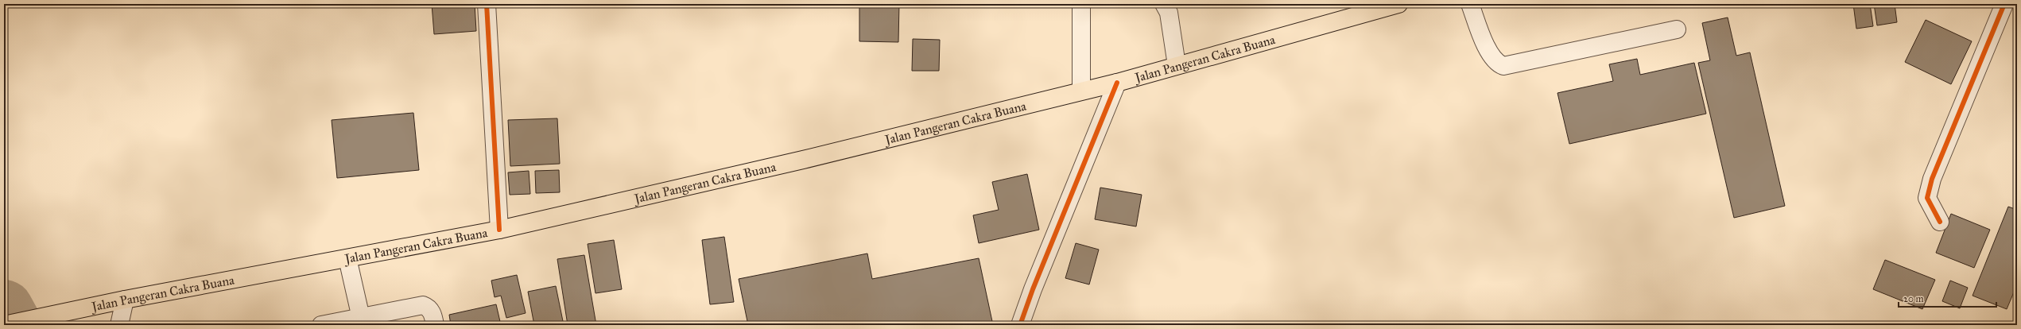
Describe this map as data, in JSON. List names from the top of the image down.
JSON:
{
  "streets": {
    "main road": ["Jalan Pangeran Cakra Buana"]
  },
  "scale_bar": "20 m"
}
